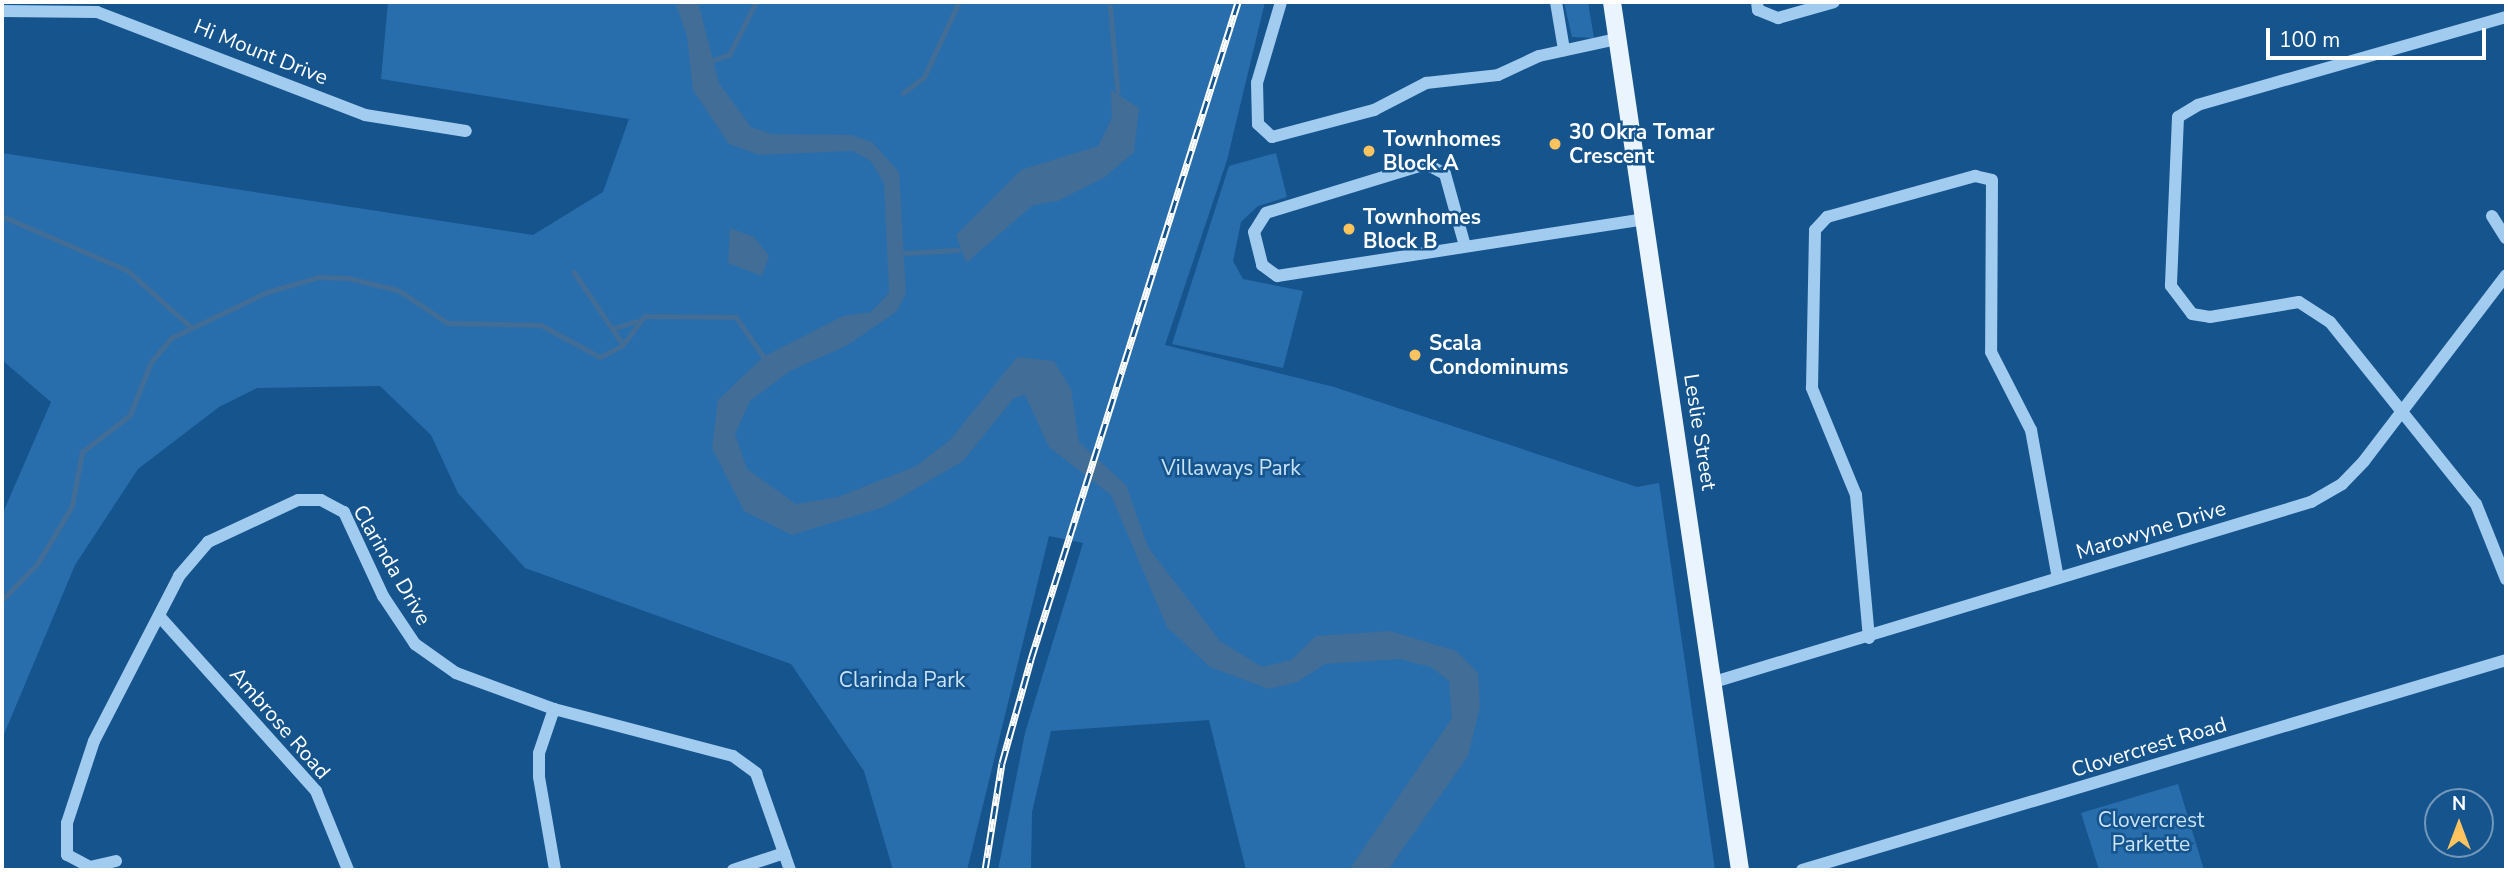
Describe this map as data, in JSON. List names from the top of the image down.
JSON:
{
  "streets": {
    "main road": ["Leslie Street"],
    "street": [
      "Hi Mount Drive",
      "Marowyne Drive",
      "Clarinda Drive",
      "Ambrose Road",
      "Clovercrest Road"
    ]
  },
  "crossings": [
    ["Leslie Street", "Marowyne Drive"],
    ["Clarinda Drive", "Ambrose Road"]
  ],
  "parks": ["Villaways Park", "Clarinda Park", "Clovercrest Parkette"],
  "places": [
    "30 Okra Tomar Crescent",
    "Townhomes Block A",
    "Townhomes Block B",
    "Scala Condominums"
  ],
  "scale_bar": "100 m",
  "north": "top"
}
